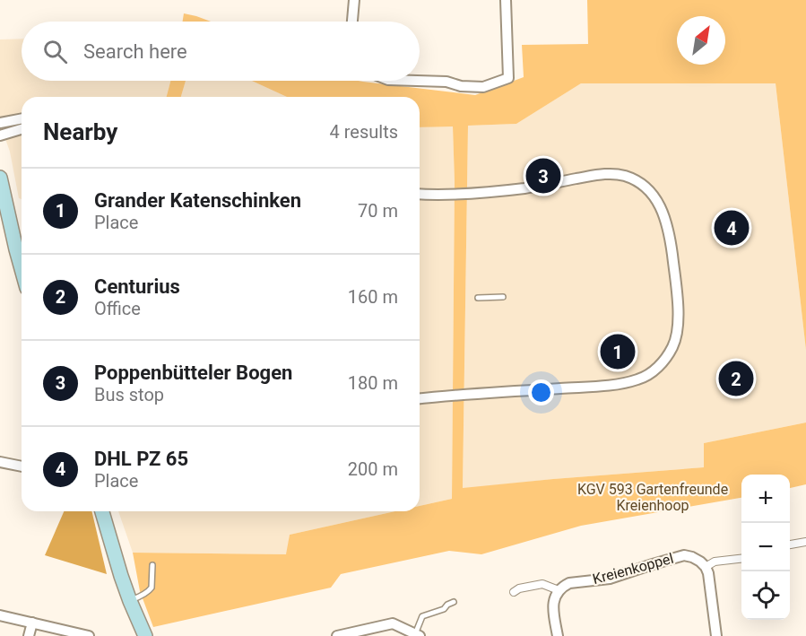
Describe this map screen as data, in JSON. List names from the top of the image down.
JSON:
{
  "streets": {
    "street": ["Kreienkoppel"]
  },
  "parks": ["KGV 593 Gartenfreunde Kreienhoop"],
  "north": "top right",
  "page": {
    "search": "Search here",
    "heading": ["Nearby", "4 results"],
    "pins": [
      "3",
      "4",
      "1",
      "2"
    ],
    "list": [
      {
        "mark": "1",
        "name": "Grander Katenschinken",
        "note": "Place",
        "value": "70 m"
      },
      {
        "mark": "2",
        "name": "Centurius",
        "note": "Office",
        "value": "160 m"
      },
      {
        "mark": "3",
        "name": "Poppenbütteler Bogen",
        "note": "Bus stop",
        "value": "180 m"
      },
      {
        "mark": "4",
        "name": "DHL PZ 65",
        "note": "Place",
        "value": "200 m"
      }
    ],
    "map_buttons": ["+", "−"]
  }
}
